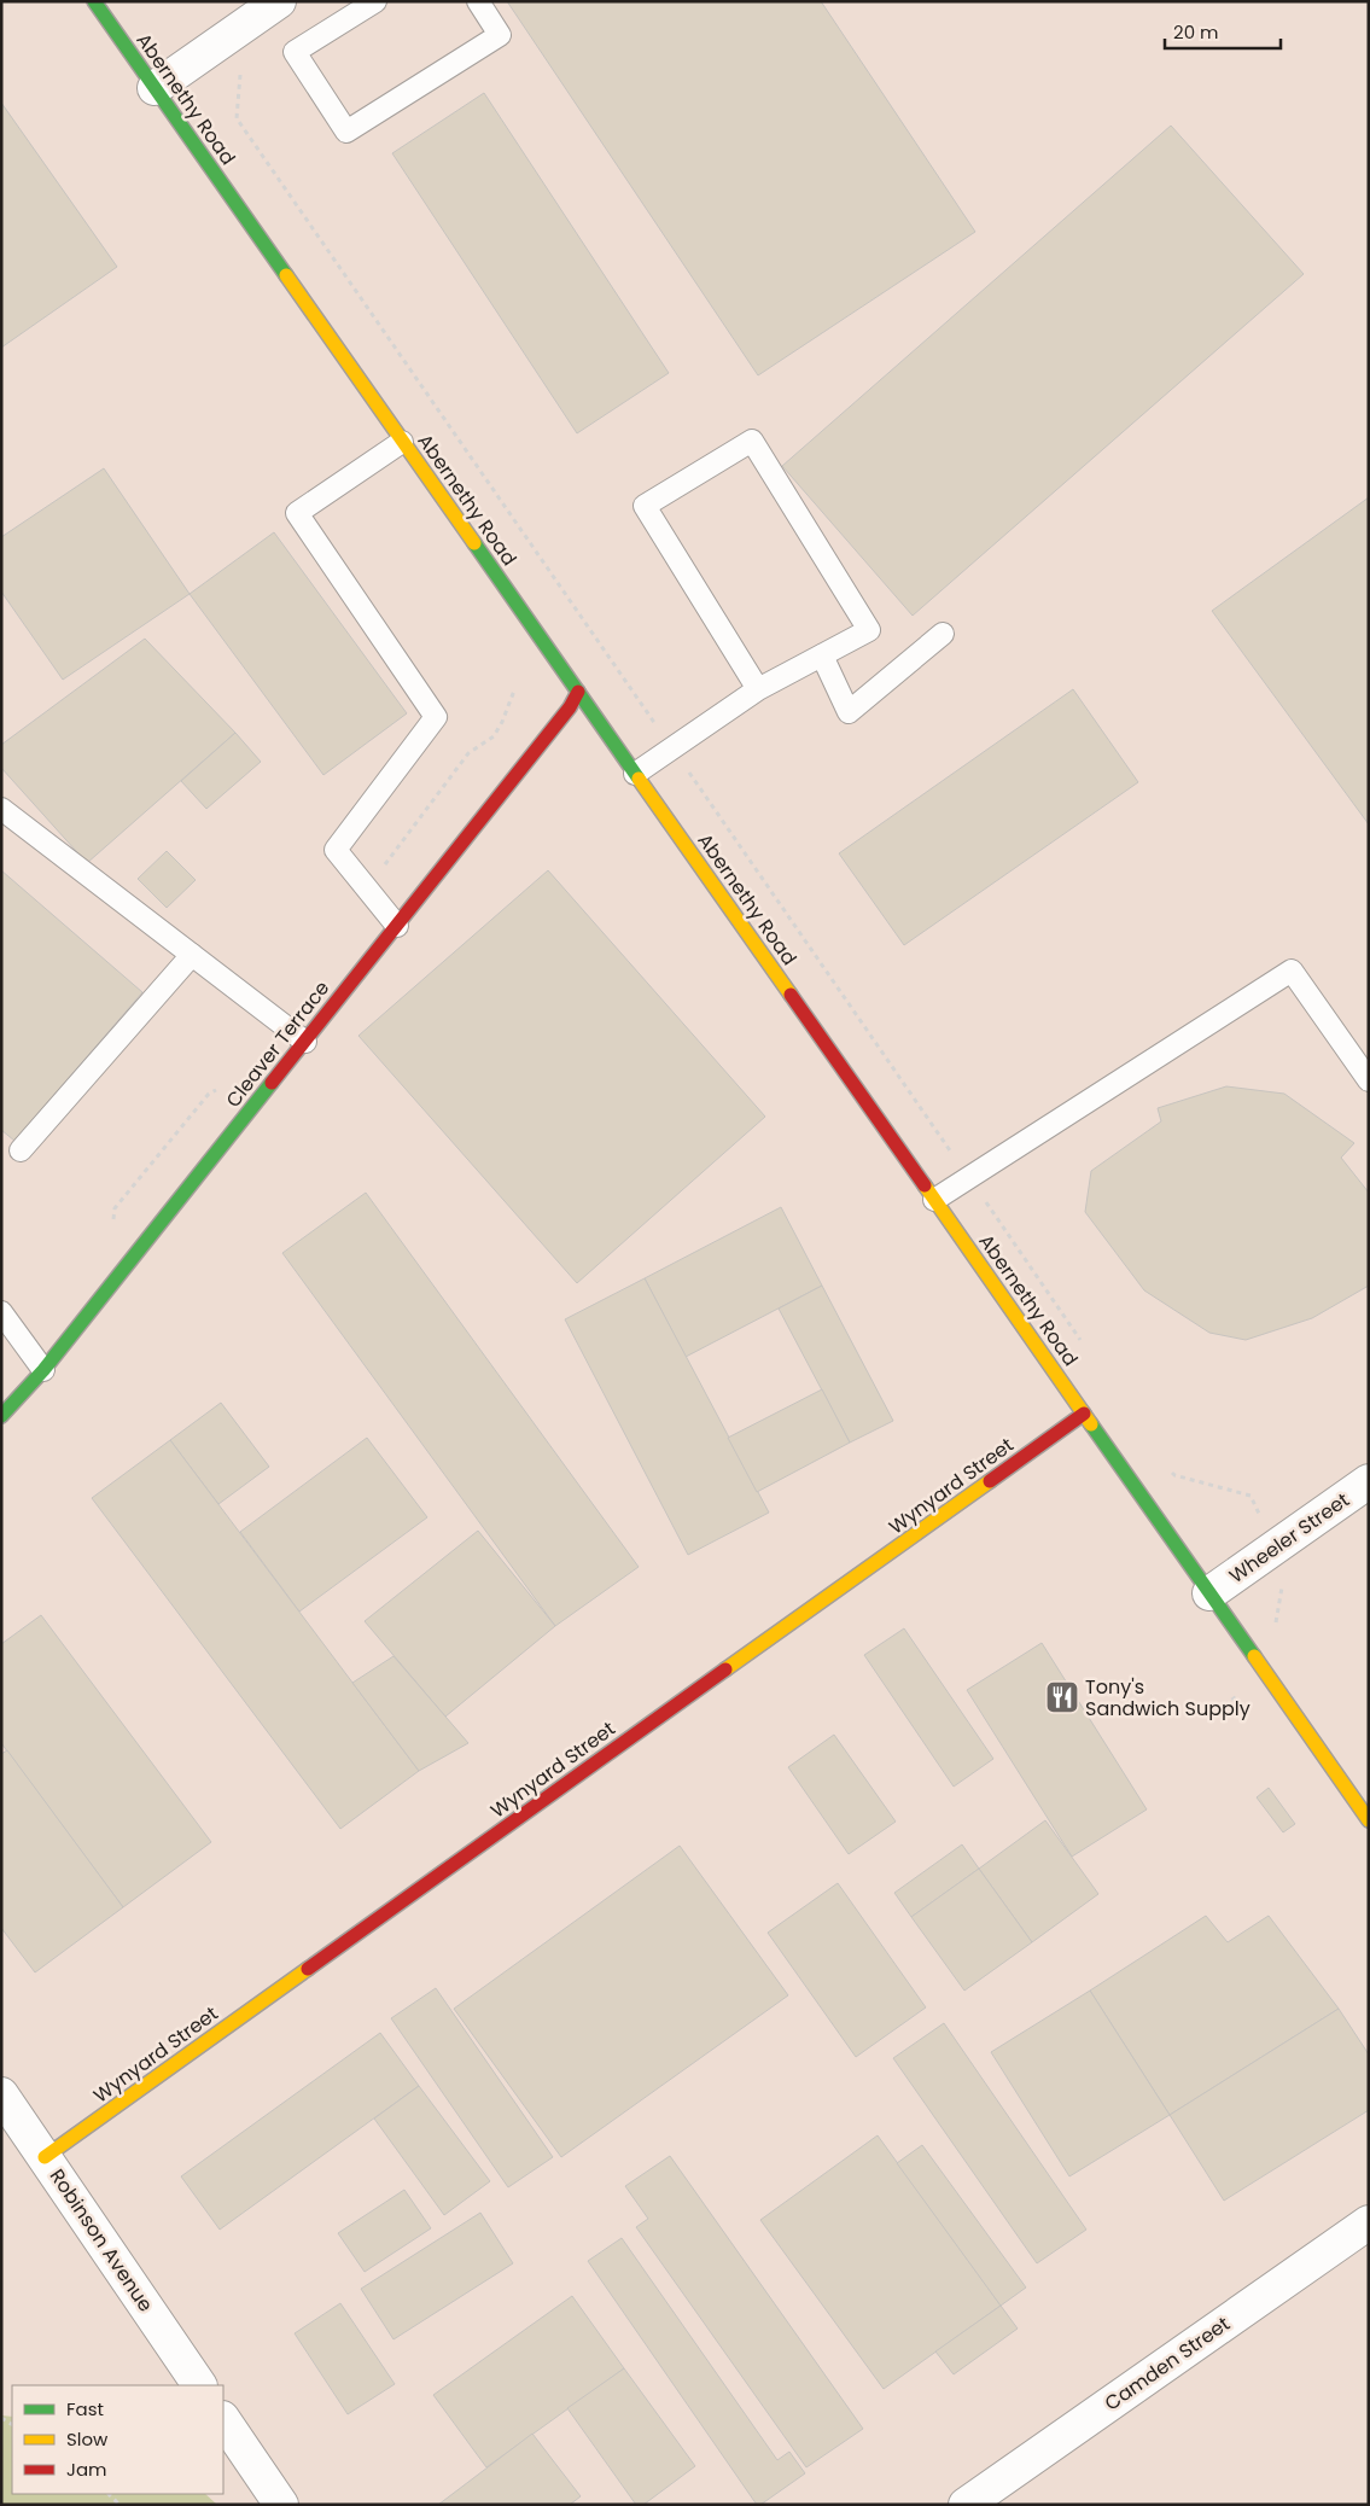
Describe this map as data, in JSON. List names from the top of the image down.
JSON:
{
  "streets": {
    "street": [
      "Abernethy Road",
      "Cleaver Terrace",
      "Wynyard Street",
      "Wheeler Street",
      "Robinson Avenue",
      "Camden Street"
    ]
  },
  "crossings": [
    ["Abernethy Road", "Cleaver Terrace"],
    ["Abernethy Road", "Wynyard Street"],
    ["Abernethy Road", "Wheeler Street"],
    ["Wynyard Street", "Robinson Avenue"]
  ],
  "places": {
    "restaurant": ["Tony's Sandwich Supply"]
  },
  "legend": ["Fast", "Slow", "Jam"],
  "scale_bar": "20 m"
}
